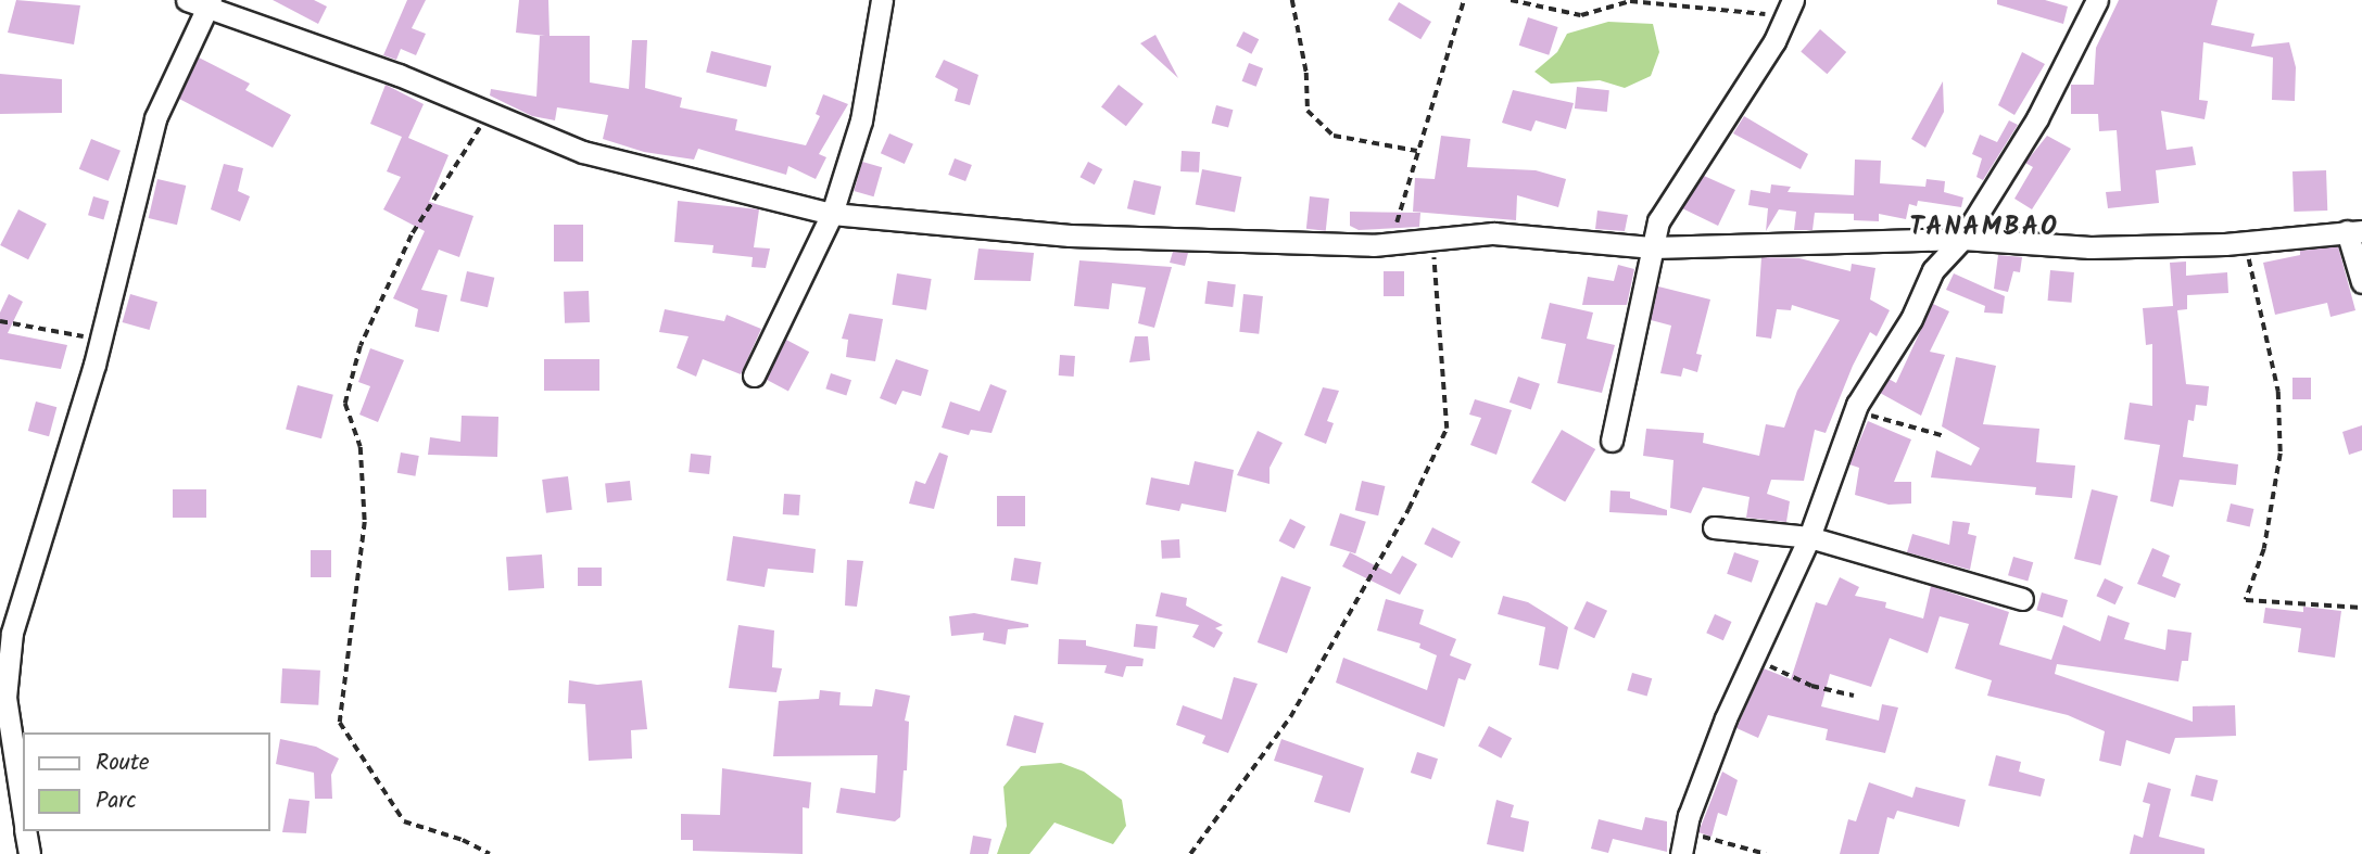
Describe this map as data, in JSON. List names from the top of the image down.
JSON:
{
  "districts": ["TANAMBAO"],
  "legend": ["Route", "Parc"]
}
